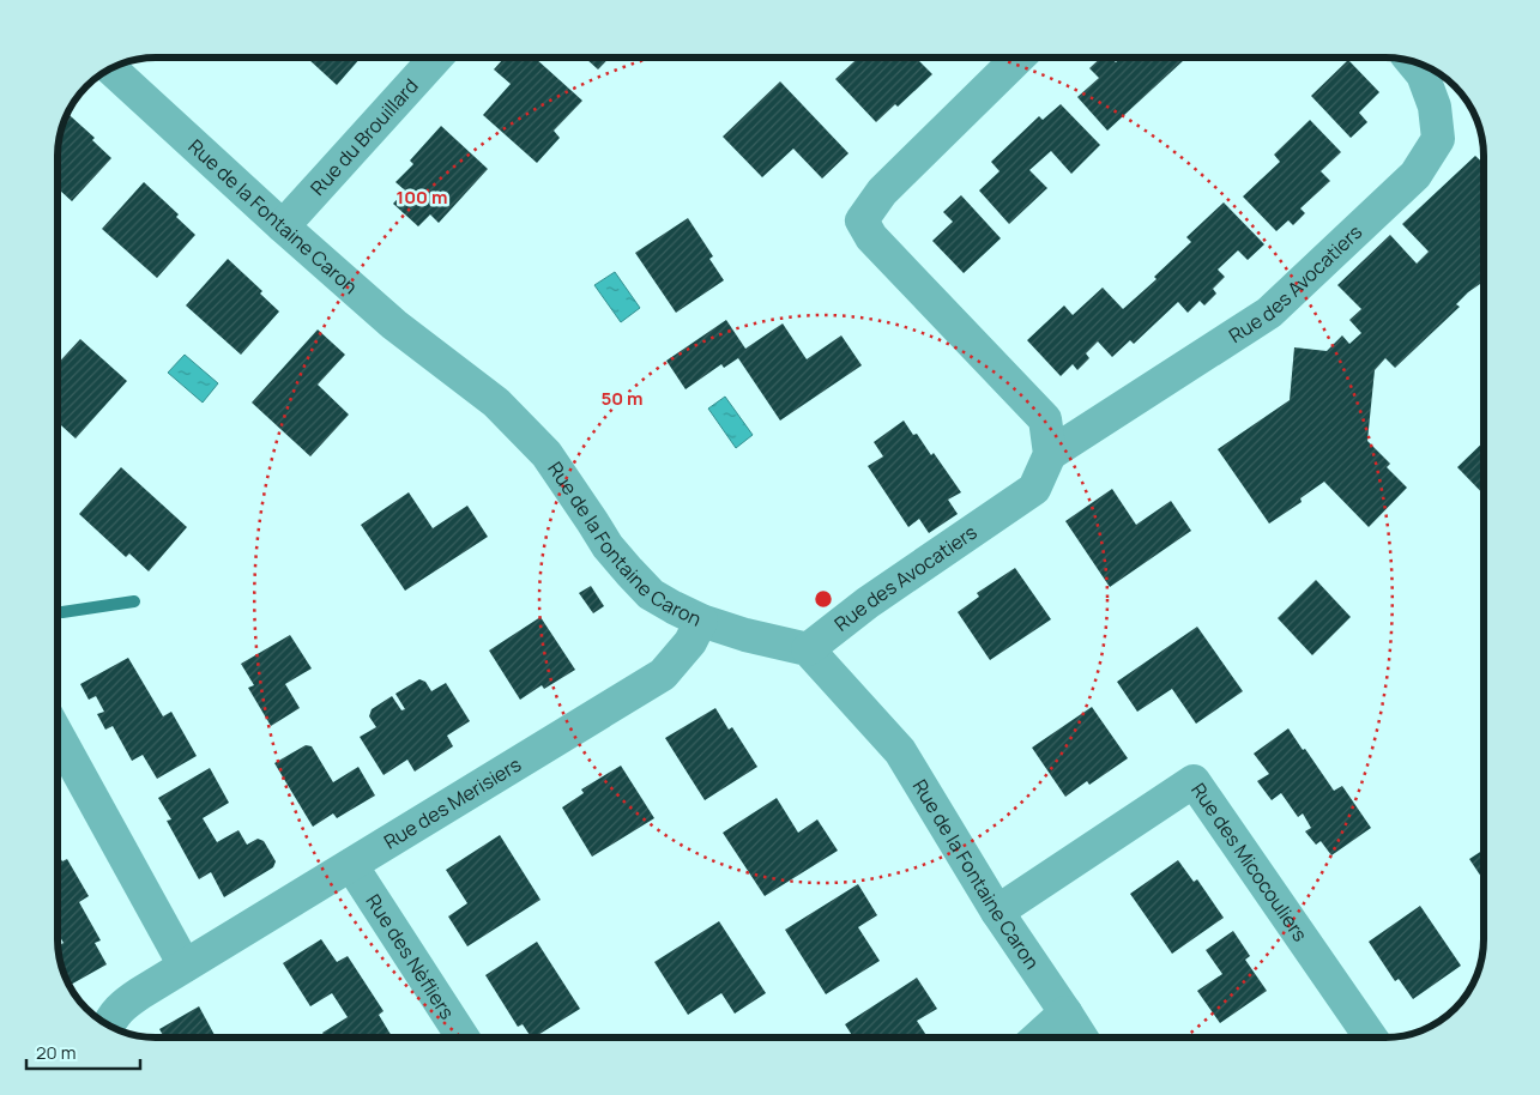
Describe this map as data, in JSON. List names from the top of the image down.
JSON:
{
  "streets": {
    "street": [
      "Rue du Brouillard",
      "Rue de la Fontaine Caron",
      "Rue des Avocatiers",
      "Rue des Merisiers",
      "Rue des Micocouliers",
      "Rue des Nèfliers"
    ]
  },
  "crossings": [
    ["Rue du Brouillard", "Rue de la Fontaine Caron"],
    ["Rue de la Fontaine Caron", "Rue des Avocatiers"],
    ["Rue de la Fontaine Caron", "Rue des Merisiers"],
    ["Rue de la Fontaine Caron", "Rue des Micocouliers"],
    ["Rue des Merisiers", "Rue des Nèfliers"]
  ],
  "scale_bar": "20 m",
  "rings": ["100 m", "50 m"]
}
